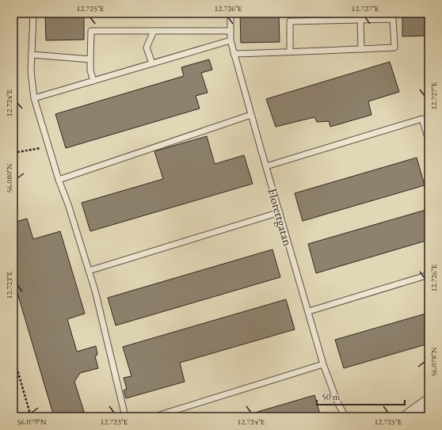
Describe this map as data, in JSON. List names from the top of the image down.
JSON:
{
  "streets": {
    "lane": ["Florettgatan"]
  },
  "scale_bar": "50 m",
  "coordinates": [
    "12.725°E",
    "12.726°E",
    "12.727°E",
    "12.724°E",
    "56.080°N",
    "12.723°E",
    "56.078°N",
    "56.079°N"
  ]
}
